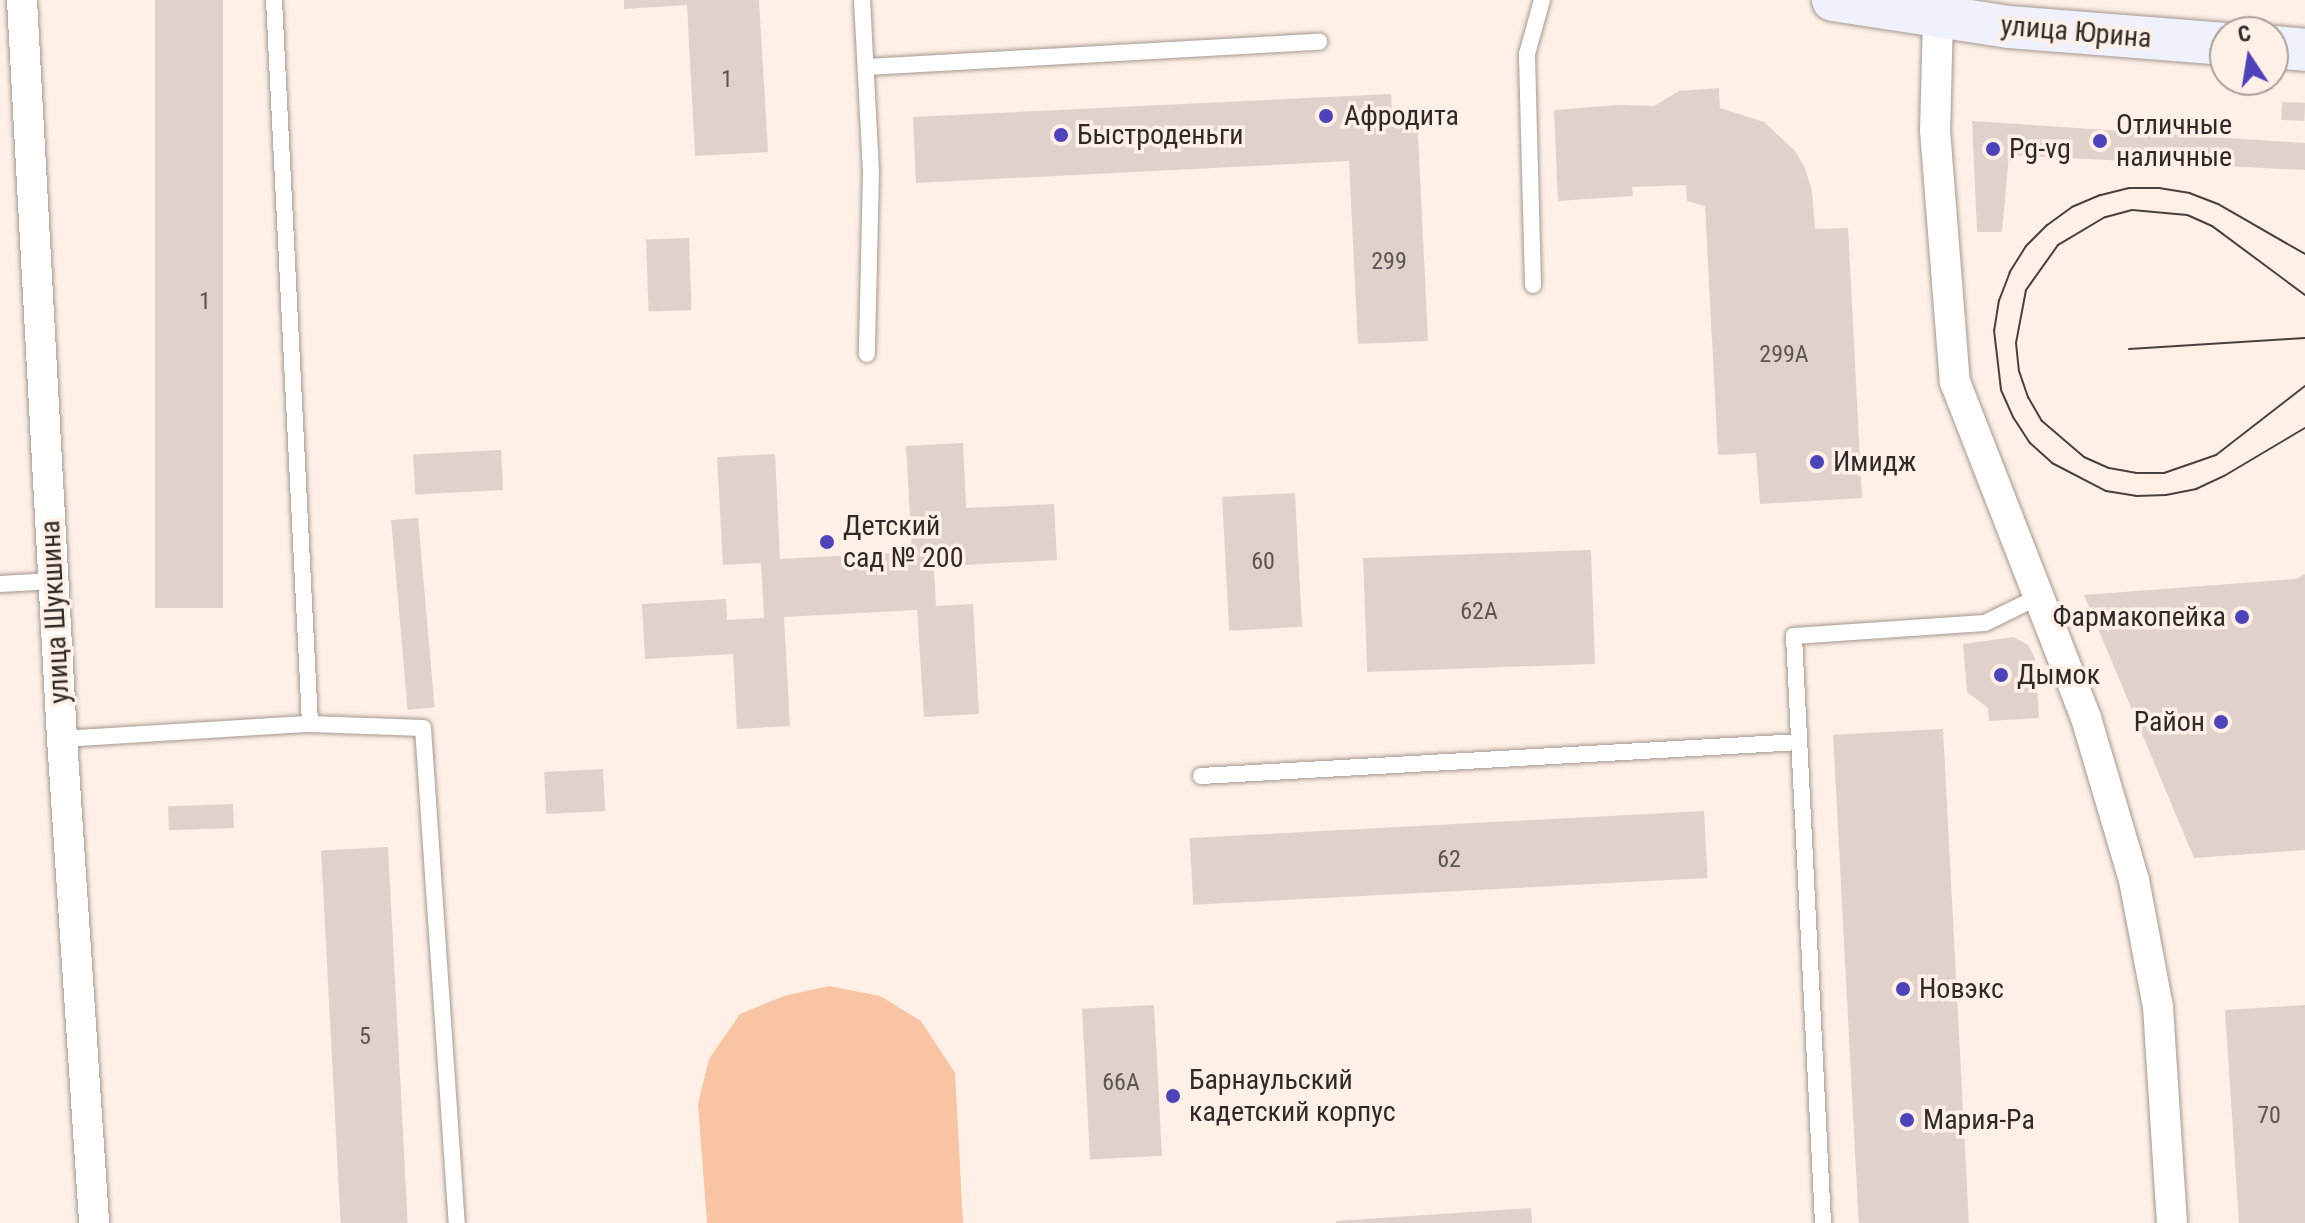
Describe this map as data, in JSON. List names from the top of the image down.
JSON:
{
  "streets": {
    "street": ["улица Юрина", "улица Шукшина"]
  },
  "places": [
    "Афродита",
    "Быстроденьги",
    "Отличные наличные",
    "Pg-vg",
    "Имидж",
    "Детский сад № 200",
    "Фармакопейка",
    "Дымок",
    "Район",
    "Новэкс",
    "Барнаульский кадетский корпус",
    "Мария-Ра"
  ],
  "house_numbers": [
    "1",
    "299",
    "1",
    "299А",
    "60",
    "62А",
    "62",
    "5",
    "66А",
    "70"
  ],
  "north": "top"
}
